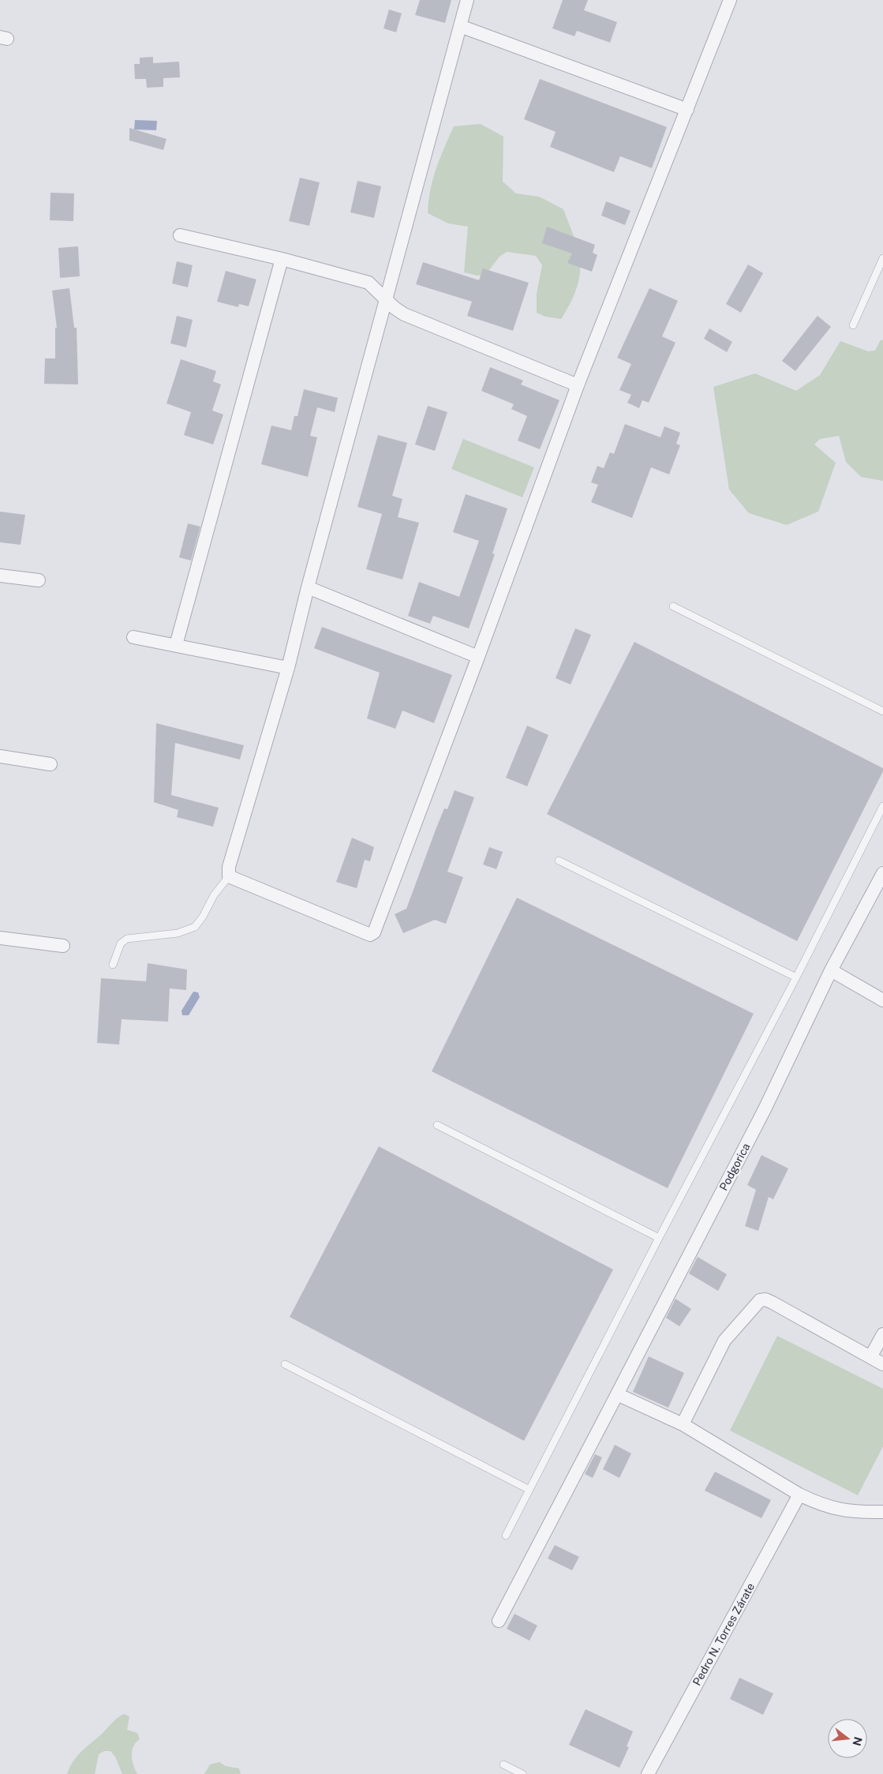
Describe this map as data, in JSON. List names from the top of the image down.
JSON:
{
  "streets": {
    "street": ["Podgorica", "Pedro N. Torres Zárate"]
  },
  "north": "right"
}
